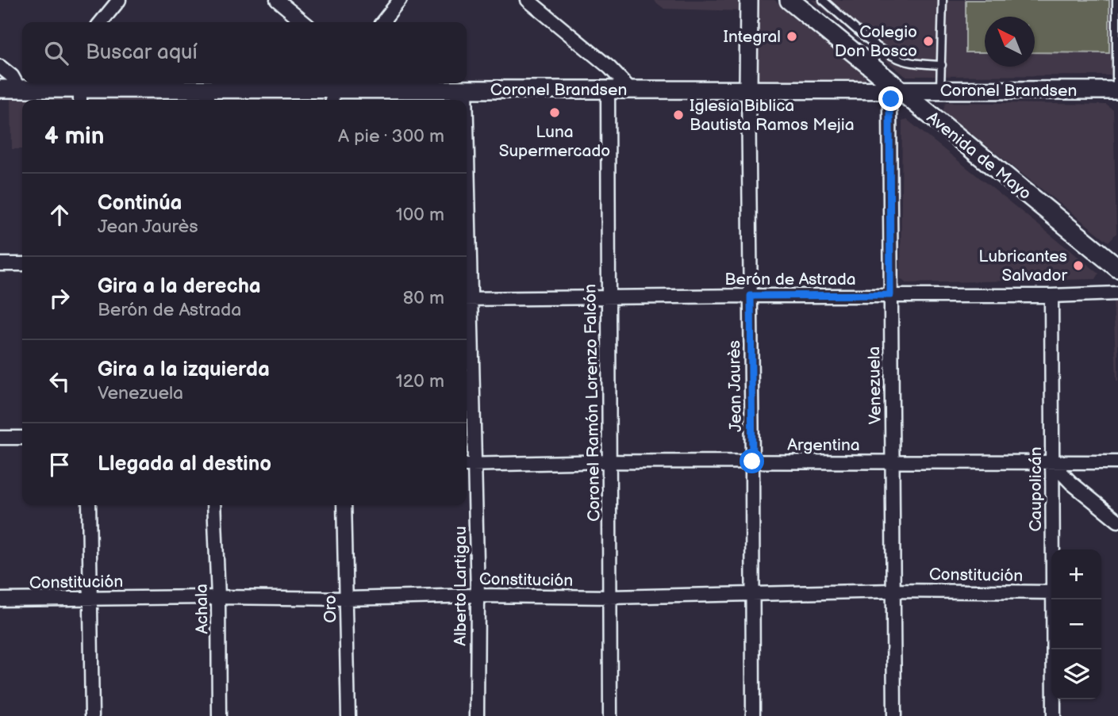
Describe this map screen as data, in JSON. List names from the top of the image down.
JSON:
{
  "streets": {
    "main road": ["Avenida de Mayo"],
    "street": [
      "Coronel Brandsen",
      "Berón de Astrada",
      "Venezuela",
      "Jean Jaurès",
      "Coronel Ramón Lorenzo Falcón",
      "Argentina",
      "Caupolicán",
      "Constitución",
      "Alberto Lartigau",
      "Achala",
      "Oro"
    ]
  },
  "crossings": [
    ["Coronel Brandsen", "Avenida de Mayo"],
    ["Coronel Brandsen", "Venezuela"],
    ["Coronel Brandsen", "Jean Jaurès"],
    ["Coronel Brandsen", "Coronel Ramón Lorenzo Falcón"],
    ["Coronel Brandsen", "Alberto Lartigau"],
    ["Avenida de Mayo", "Venezuela"],
    ["Berón de Astrada", "Venezuela"],
    ["Berón de Astrada", "Jean Jaurès"],
    ["Berón de Astrada", "Coronel Ramón Lorenzo Falcón"],
    ["Berón de Astrada", "Caupolicán"],
    ["Berón de Astrada", "Alberto Lartigau"],
    ["Venezuela", "Argentina"],
    ["Venezuela", "Constitución"],
    ["Jean Jaurès", "Argentina"],
    ["Jean Jaurès", "Constitución"],
    ["Coronel Ramón Lorenzo Falcón", "Argentina"],
    ["Coronel Ramón Lorenzo Falcón", "Constitución"],
    ["Argentina", "Caupolicán"],
    ["Argentina", "Alberto Lartigau"],
    ["Constitución", "Alberto Lartigau"],
    ["Constitución", "Achala"],
    ["Constitución", "Oro"]
  ],
  "places": [
    "Integral",
    "Colegio Don Bosco",
    "Luna Supermercado",
    "Iglesia Biblica Bautista Ramos Mejia",
    "Lubricantes Salvador"
  ],
  "north": "top left",
  "page": {
    "search": "Buscar aquí",
    "heading": ["4 min", "A pie · 300 m"],
    "list": [
      ["Continúa", "Jean Jaurès", "100 m"],
      ["Gira a la derecha", "Berón de Astrada", "80 m"],
      ["Gira a la izquierda", "Venezuela", "120 m"],
      "Llegada al destino"
    ],
    "map_buttons": ["+", "−"]
  }
}
